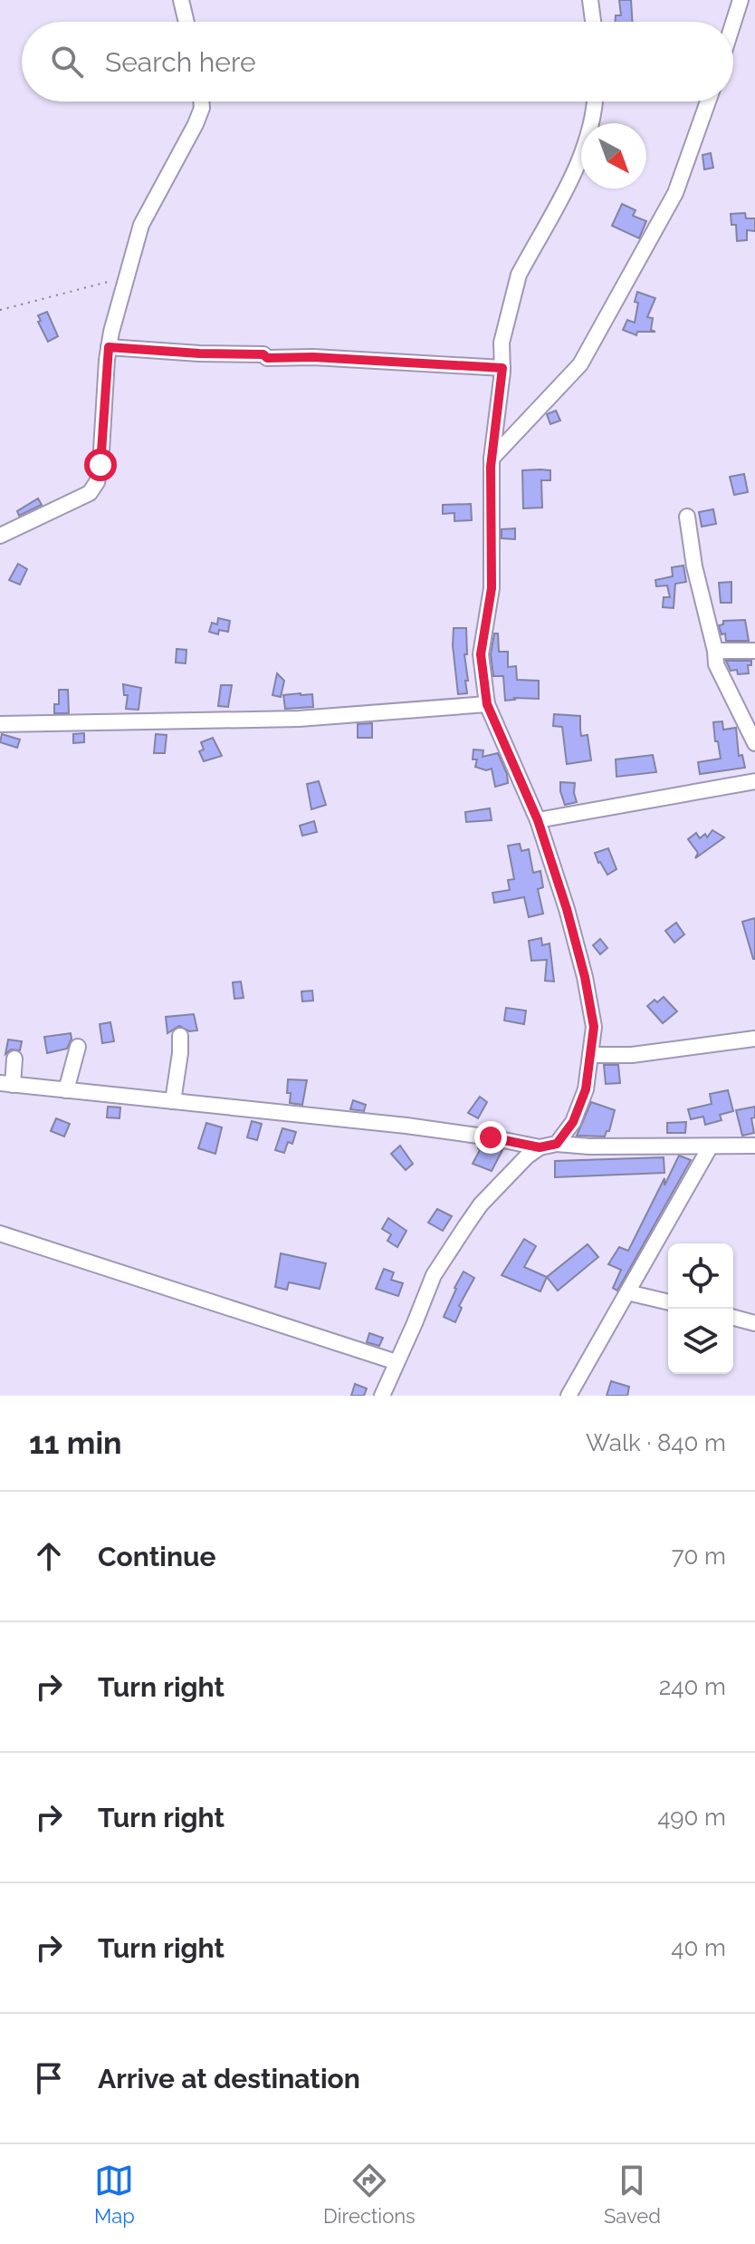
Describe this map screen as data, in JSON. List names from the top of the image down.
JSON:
{
  "north": "bottom right",
  "page": {
    "search": "Search here",
    "heading": ["11 min", "Walk · 840 m"],
    "list": [
      ["Continue", "70 m"],
      ["Turn right", "240 m"],
      ["Turn right", "490 m"],
      ["Turn right", "40 m"],
      "Arrive at destination"
    ],
    "nav": ["Map", "Directions", "Saved"]
  }
}
